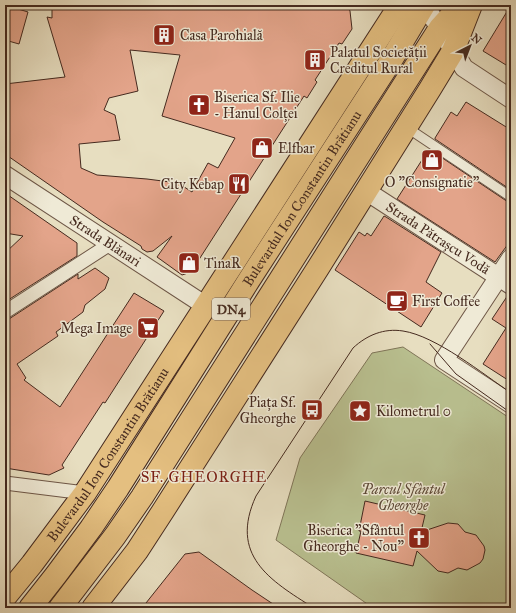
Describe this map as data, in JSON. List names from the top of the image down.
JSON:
{
  "streets": {
    "main road": ["Bulevardul Ion Constantin Brătianu", "DN4"],
    "street": ["Strada Pătrașcu Vodă", "Strada Blănari"]
  },
  "crossings": [
    ["Bulevardul Ion Constantin Brătianu", "Strada Blănari"]
  ],
  "districts": ["SF. GHEORGHE"],
  "parks": ["Parcul Sfântul Gheorghe"],
  "places": {
    "building": ["Casa Parohială", "Palatul Societății Creditul Rural"],
    "church": ["Biserica Sf. Ilie - Hanul Colței", "Biserica \"Sfântul Gheorghe - Nou\""],
    "shop": ["Elfbar", "O \"Consignatie\"", "TinaR"],
    "restaurant": ["City Kebap"],
    "cafe": ["First Coffee"],
    "supermarket": ["Mega Image"],
    "bus stop": ["Piața Sf. Gheorghe"],
    "place": ["Kilometrul 0"]
  },
  "north": "top right"
}
